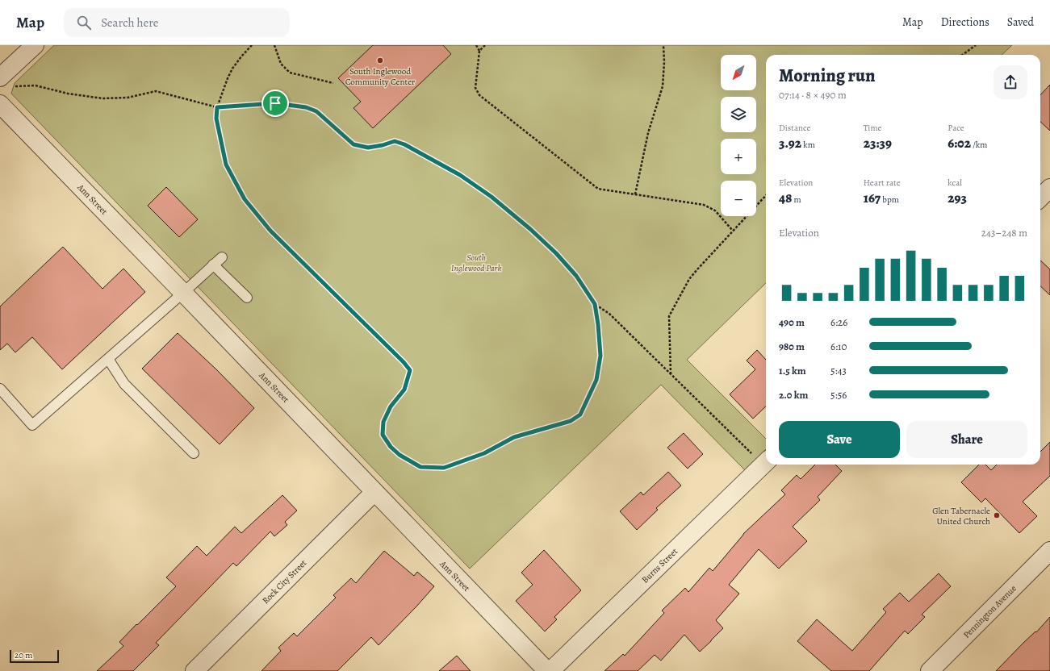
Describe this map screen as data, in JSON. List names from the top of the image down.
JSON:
{
  "streets": {
    "street": [
      "Ann Street",
      "Burns Street",
      "Rock City Street",
      "Pennington Avenue"
    ]
  },
  "crossings": [
    ["Ann Street", "Rock City Street"]
  ],
  "parks": ["South Inglewood Park"],
  "places": ["South Inglewood Community Center", "Glen Tabernacle United Church"],
  "scale_bar": "20 m",
  "north": "bottom left",
  "page": {
    "header": "Map",
    "search": "Search here",
    "nav": ["Map", "Directions", "Saved"],
    "map_buttons": ["+", "−"],
    "heading": ["Morning run", "07:14 · 8 × 490 m"],
    "stats": [
      ["Distance", "3.92 km"],
      ["Time", "23:39"],
      ["Pace", "6:02 /km"],
      ["Elevation", "48 m"],
      ["Heart rate", "167 bpm"],
      ["kcal", "293"]
    ],
    "chart": ["Elevation", "243–248 m"],
    "list": [
      {
        "name": "490 m",
        "note": "6:26"
      },
      {
        "name": "980 m",
        "note": "6:10"
      },
      {
        "name": "1.5 km",
        "note": "5:43"
      },
      {
        "name": "2.0 km",
        "note": "5:56"
      }
    ],
    "buttons": ["Save", "Share"],
    "scale": "20 m"
  }
}
